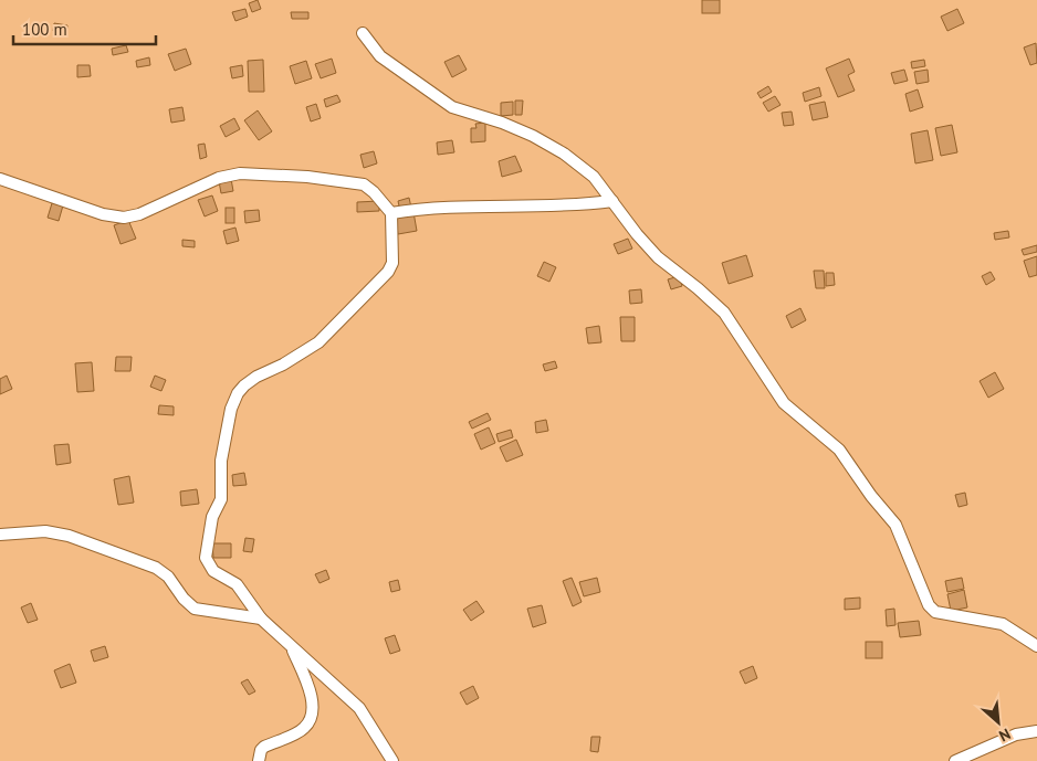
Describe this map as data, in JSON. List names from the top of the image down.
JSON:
{
  "scale_bar": "100 m",
  "north": "bottom right"
}
